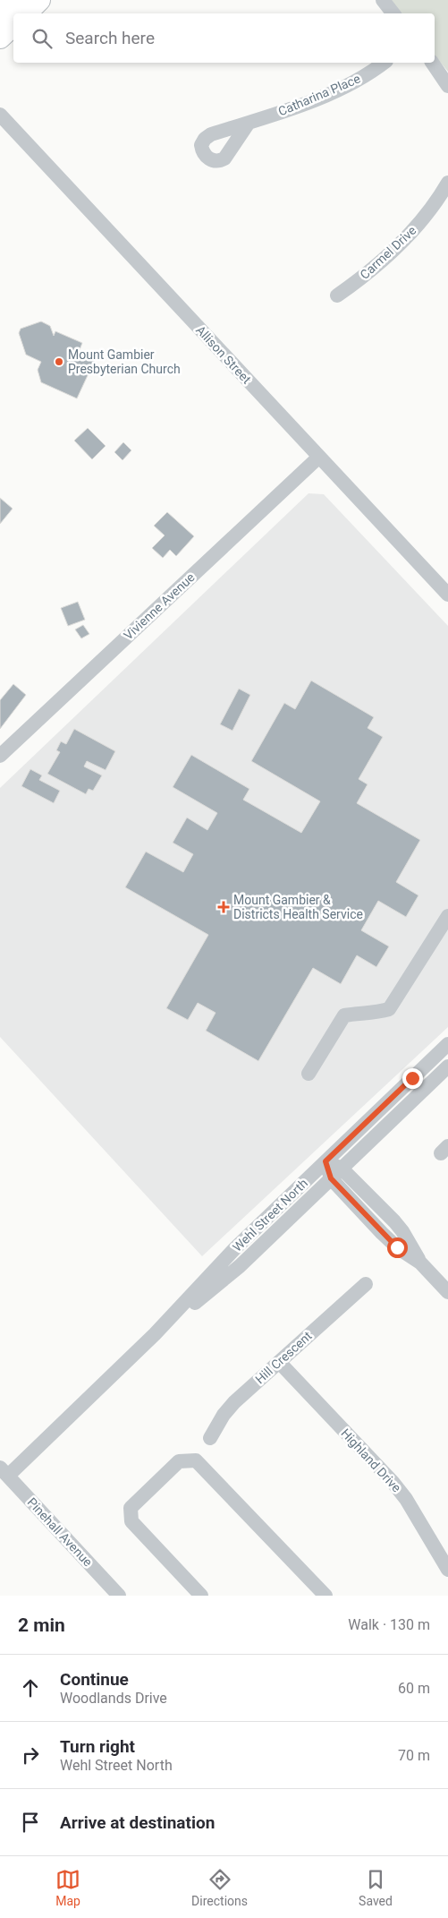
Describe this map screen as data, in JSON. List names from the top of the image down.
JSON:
{
  "streets": {
    "street": [
      "Catharina Place",
      "Carmel Drive",
      "Allison Street",
      "Vivienne Avenue",
      "Wehl Street North",
      "Hill Crescent",
      "Highland Drive",
      "Pinehall Avenue"
    ]
  },
  "crossings": [
    ["Allison Street", "Vivienne Avenue"],
    ["Wehl Street North", "Pinehall Avenue"],
    ["Hill Crescent", "Highland Drive"]
  ],
  "places": {
    "other": ["Mount Gambier Presbyterian Church"],
    "health": ["Mount Gambier & Districts Health Service"]
  },
  "page": {
    "search": "Search here",
    "heading": ["2 min", "Walk · 130 m"],
    "list": [
      ["Continue", "Woodlands Drive", "60 m"],
      ["Turn right", "Wehl Street North", "70 m"],
      "Arrive at destination"
    ],
    "nav": ["Map", "Directions", "Saved"]
  }
}
